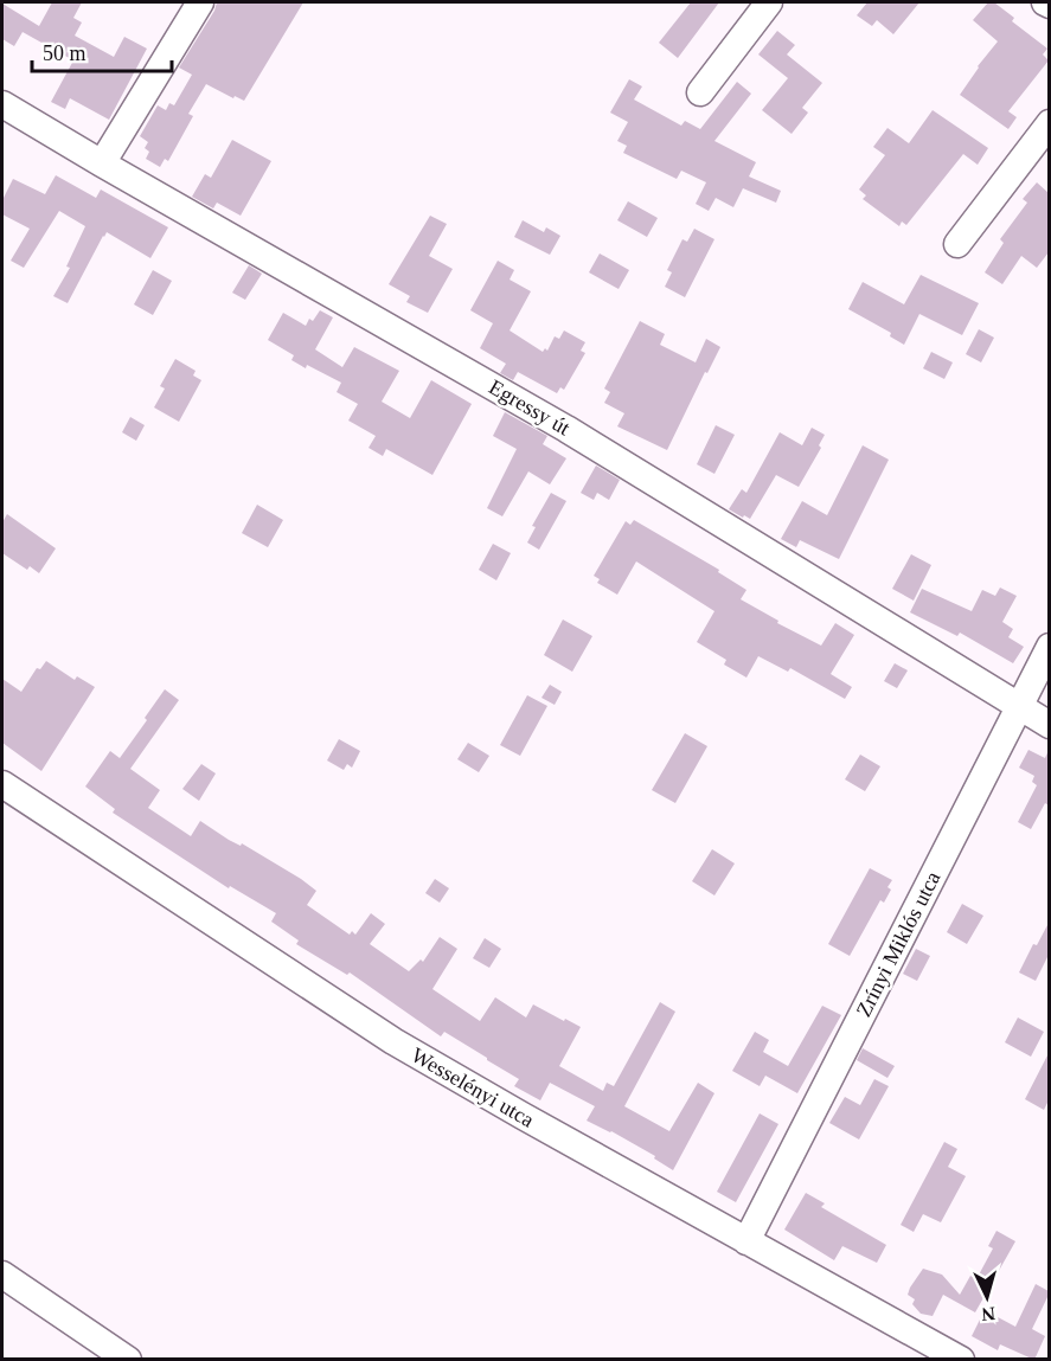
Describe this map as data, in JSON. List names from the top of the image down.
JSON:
{
  "streets": {
    "street": ["Egressy út", "Zrínyi Miklós utca", "Wesselényi utca"]
  },
  "crossings": [
    ["Egressy út", "Zrínyi Miklós utca"],
    ["Zrínyi Miklós utca", "Wesselényi utca"]
  ],
  "scale_bar": "50 m",
  "north": "bottom"
}
